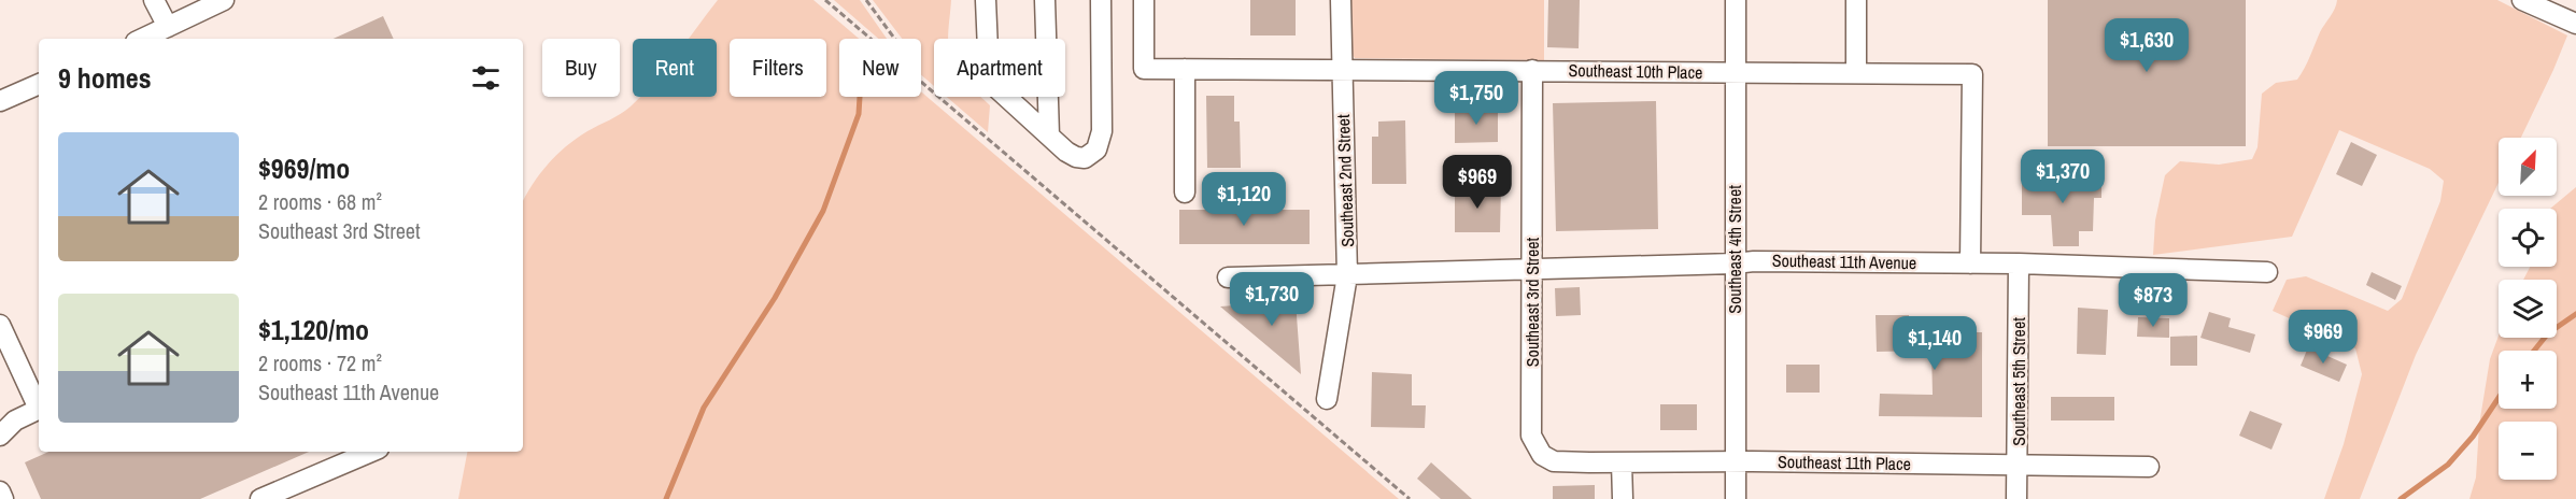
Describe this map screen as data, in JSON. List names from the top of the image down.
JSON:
{
  "streets": {
    "street": [
      "Southeast 10th Place",
      "Southeast 2nd Street",
      "Southeast 4th Street",
      "Southeast 11th Avenue",
      "Southeast 3rd Street",
      "Southeast 5th Street",
      "Southeast 11th Place"
    ]
  },
  "crossings": [
    ["Southeast 10th Place", "Southeast 2nd Street"],
    ["Southeast 10th Place", "Southeast 4th Street"],
    ["Southeast 10th Place", "Southeast 11th Avenue"],
    ["Southeast 10th Place", "Southeast 3rd Street"],
    ["Southeast 2nd Street", "Southeast 11th Avenue"],
    ["Southeast 4th Street", "Southeast 11th Avenue"],
    ["Southeast 4th Street", "Southeast 11th Place"],
    ["Southeast 11th Avenue", "Southeast 3rd Street"],
    ["Southeast 11th Avenue", "Southeast 5th Street"],
    ["Southeast 3rd Street", "Southeast 11th Place"],
    ["Southeast 5th Street", "Southeast 11th Place"]
  ],
  "north": "top right",
  "page": {
    "price": [
      "$1,630",
      "$1,750",
      "$1,370",
      "$969",
      "$1,120",
      "$1,730",
      "$873",
      "$969",
      "$1,140"
    ],
    "chip": [
      "Buy",
      "Rent",
      "Filters",
      "New",
      "Apartment"
    ],
    "heading": "9 homes",
    "list": [
      {
        "name": "$969/mo",
        "note": "2 rooms · 68 m² · Southeast 3rd Street"
      },
      {
        "name": "$1,120/mo",
        "note": "2 rooms · 72 m² · Southeast 11th Avenue"
      }
    ],
    "map_buttons": ["+", "−"]
  }
}
